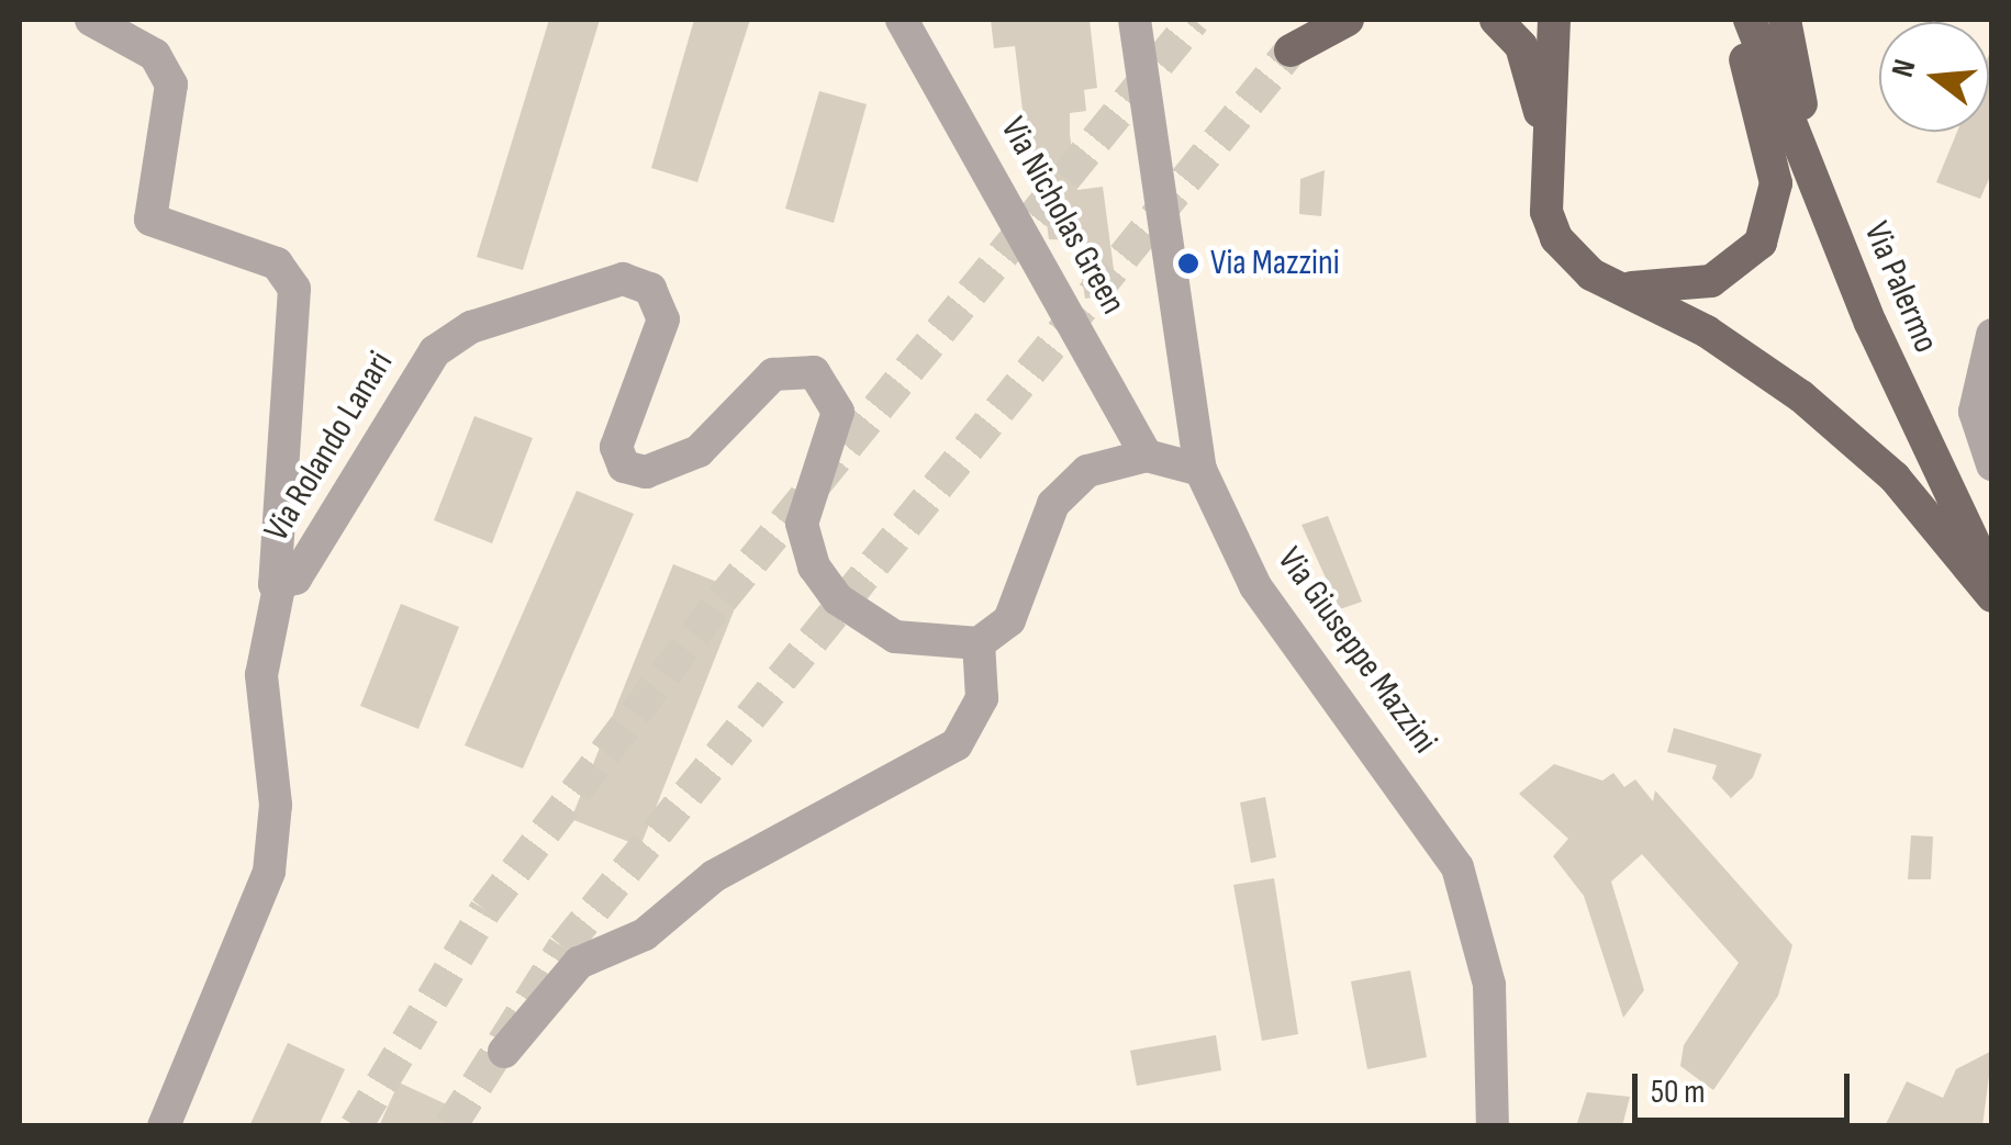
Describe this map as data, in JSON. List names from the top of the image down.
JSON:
{
  "streets": {
    "main road": ["Via Palermo"],
    "street": ["Via Nicholas Green", "Via Rolando Lanari", "Via Giuseppe Mazzini"]
  },
  "places": ["Via Mazzini"],
  "scale_bar": "50 m",
  "north": "left"
}
